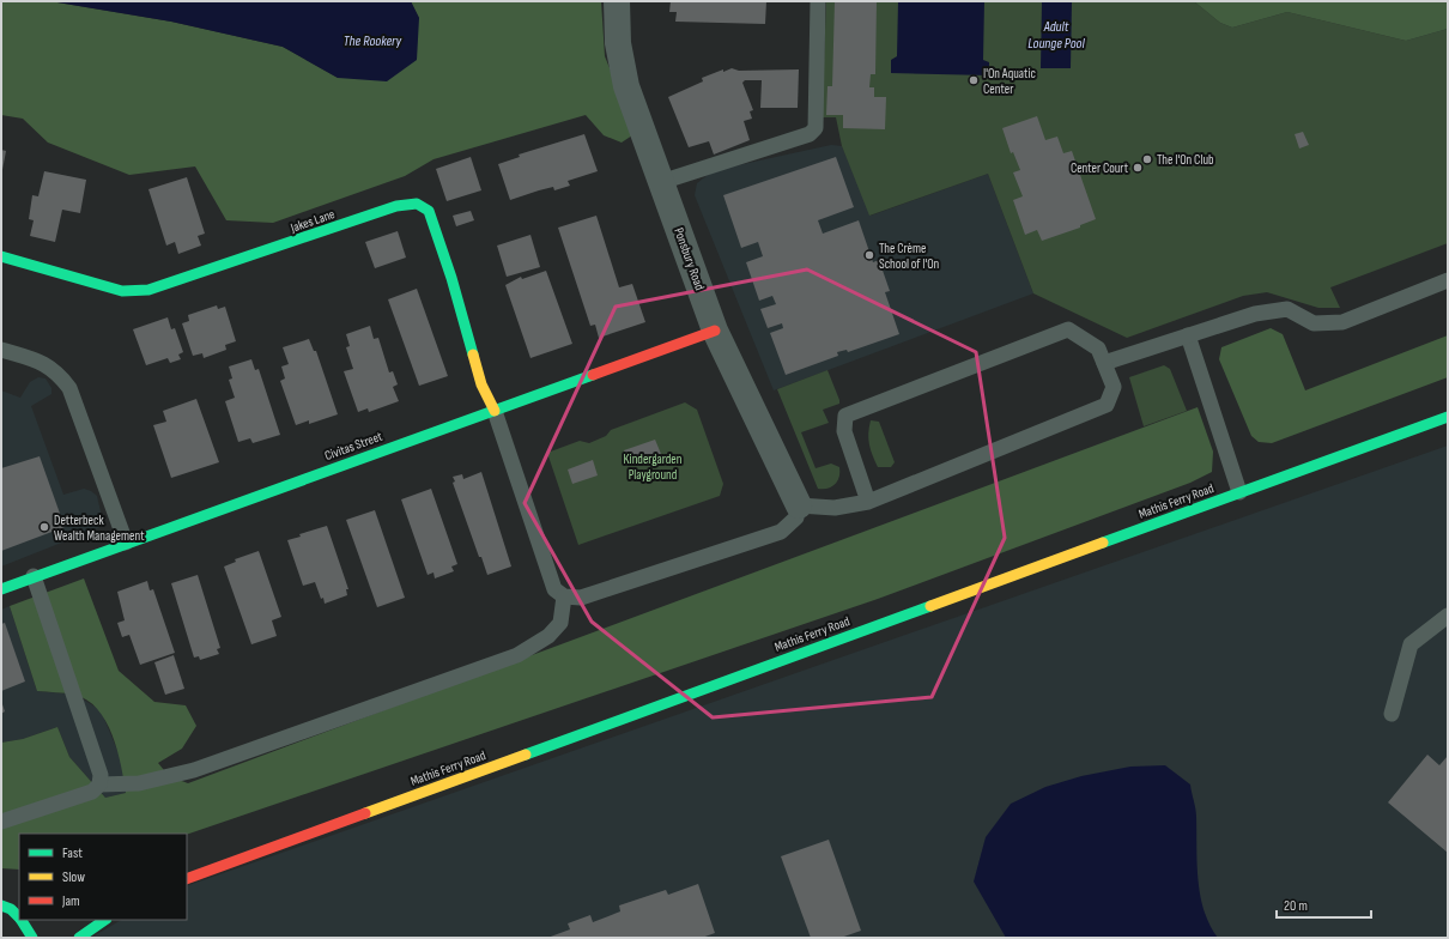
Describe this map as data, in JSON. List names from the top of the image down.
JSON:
{
  "streets": {
    "street": [
      "Jakes Lane",
      "Ponsbury Road",
      "Civitas Street",
      "Mathis Ferry Road"
    ]
  },
  "crossings": [
    ["Jakes Lane", "Civitas Street"],
    ["Ponsbury Road", "Civitas Street"]
  ],
  "water": ["Adult Lounge Pool", "The Rookery"],
  "parks": ["Kindergarden Playground"],
  "places": [
    "I'On Aquatic Center",
    "The I'On Club",
    "Center Court",
    "The Crème School of I'On",
    "Detterbeck Wealth Management"
  ],
  "legend": ["Fast", "Slow", "Jam"],
  "scale_bar": "20 m"
}
